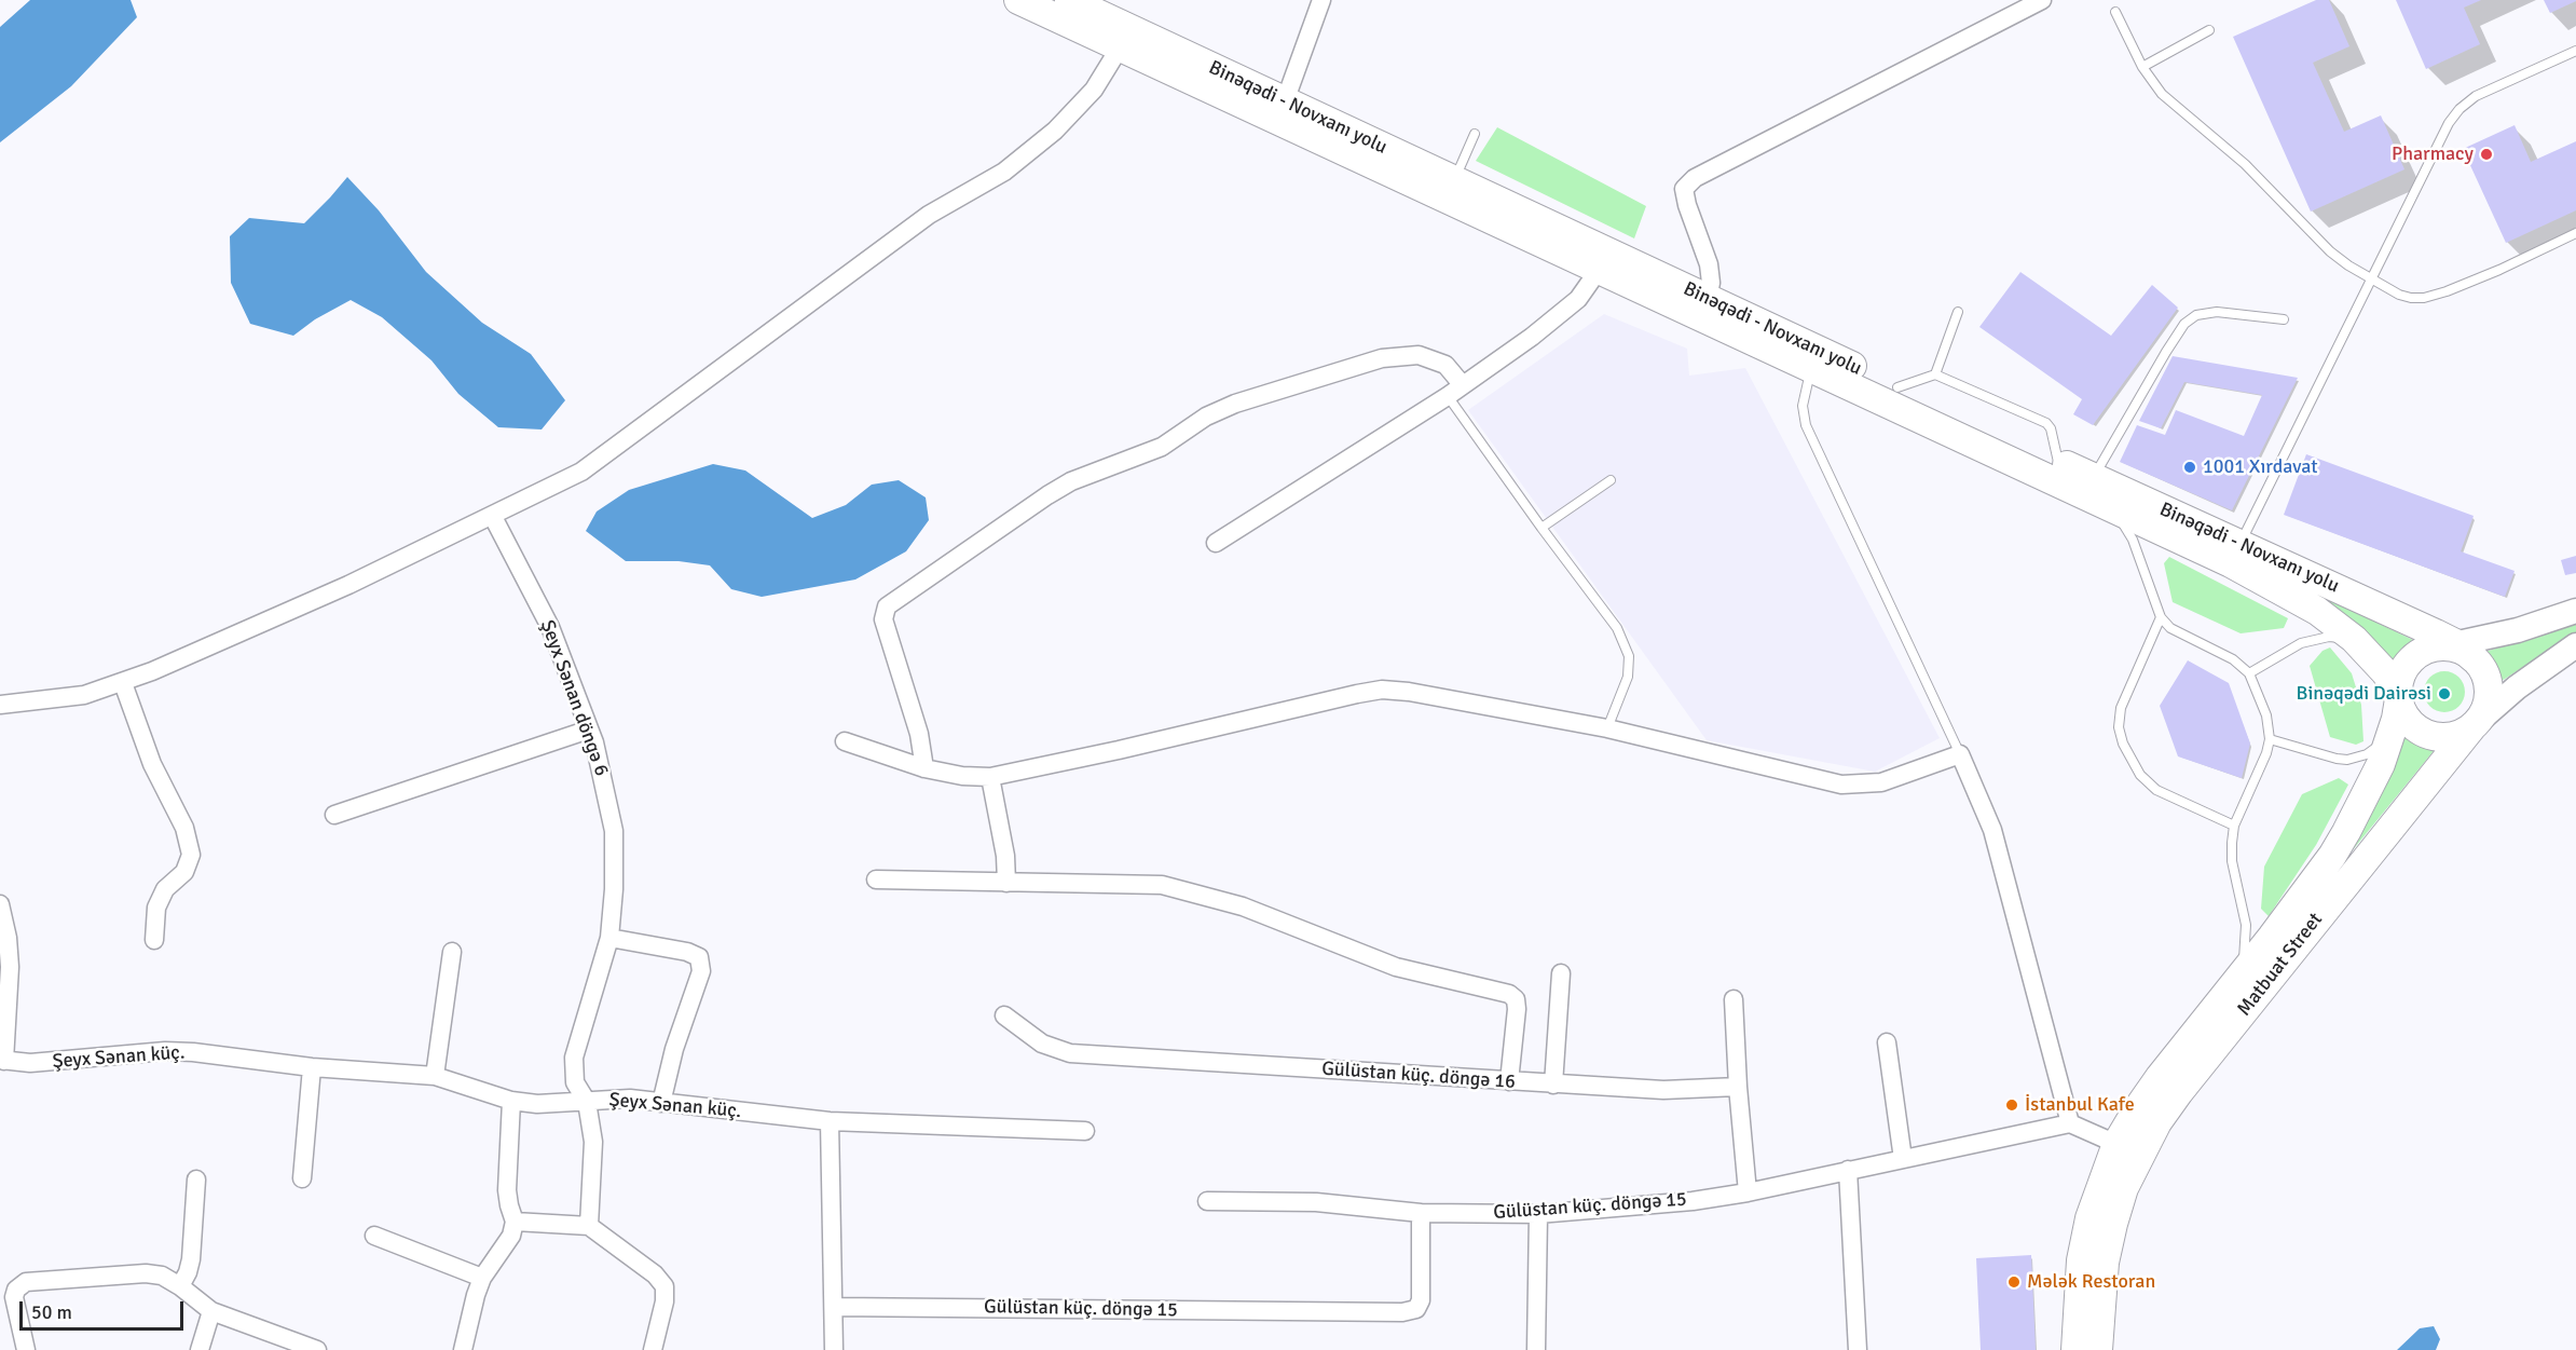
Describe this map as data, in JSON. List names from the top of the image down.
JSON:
{
  "streets": {
    "main road": ["Binəqədi - Novxanı yolu", "Matbuat Street"],
    "street": [
      "Şeyx Sənan döngə 6",
      "Şeyx Sənan küç.",
      "Gülüstan küç. döngə 16",
      "Gülüstan küç. döngə 15"
    ]
  },
  "crossings": [
    ["Binəqədi - Novxanı yolu", "Matbuat Street"],
    ["Şeyx Sənan döngə 6", "Şeyx Sənan küç."]
  ],
  "places": [
    "Pharmacy",
    "1001 Xırdavat",
    "Binəqədi Dairəsi",
    "İstanbul Kafe",
    "Mələk Restoran"
  ],
  "scale_bar": "50 m"
}
